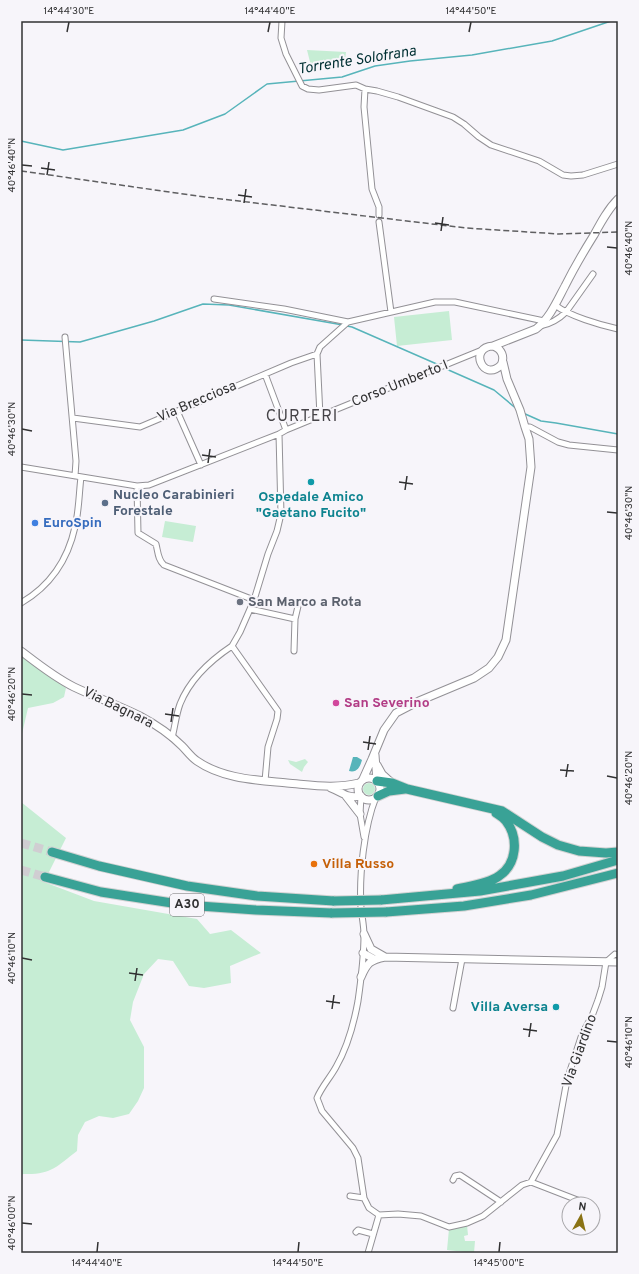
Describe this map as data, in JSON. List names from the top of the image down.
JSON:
{
  "streets": {
    "highway": ["A30"],
    "main road": ["Via Bagnara"],
    "street": ["Corso Umberto I", "Via Brecciosa", "Via Giardino"]
  },
  "districts": ["CURTERI"],
  "water": ["Torrente Solofrana"],
  "places": [
    "Ospedale Amico \"Gaetano Fucito\"",
    "Nucleo Carabinieri Forestale",
    "EuroSpin",
    "San Marco a Rota",
    "San Severino",
    "Villa Russo",
    "Villa Aversa"
  ],
  "north": "top",
  "coordinates": [
    "14°44'30\"E",
    "14°44'40\"E",
    "14°44'50\"E",
    "40°46'40\"N",
    "40°46'30\"N",
    "40°46'20\"N",
    "40°46'10\"N",
    "40°46'00\"N",
    "14°45'00\"E"
  ]
}
